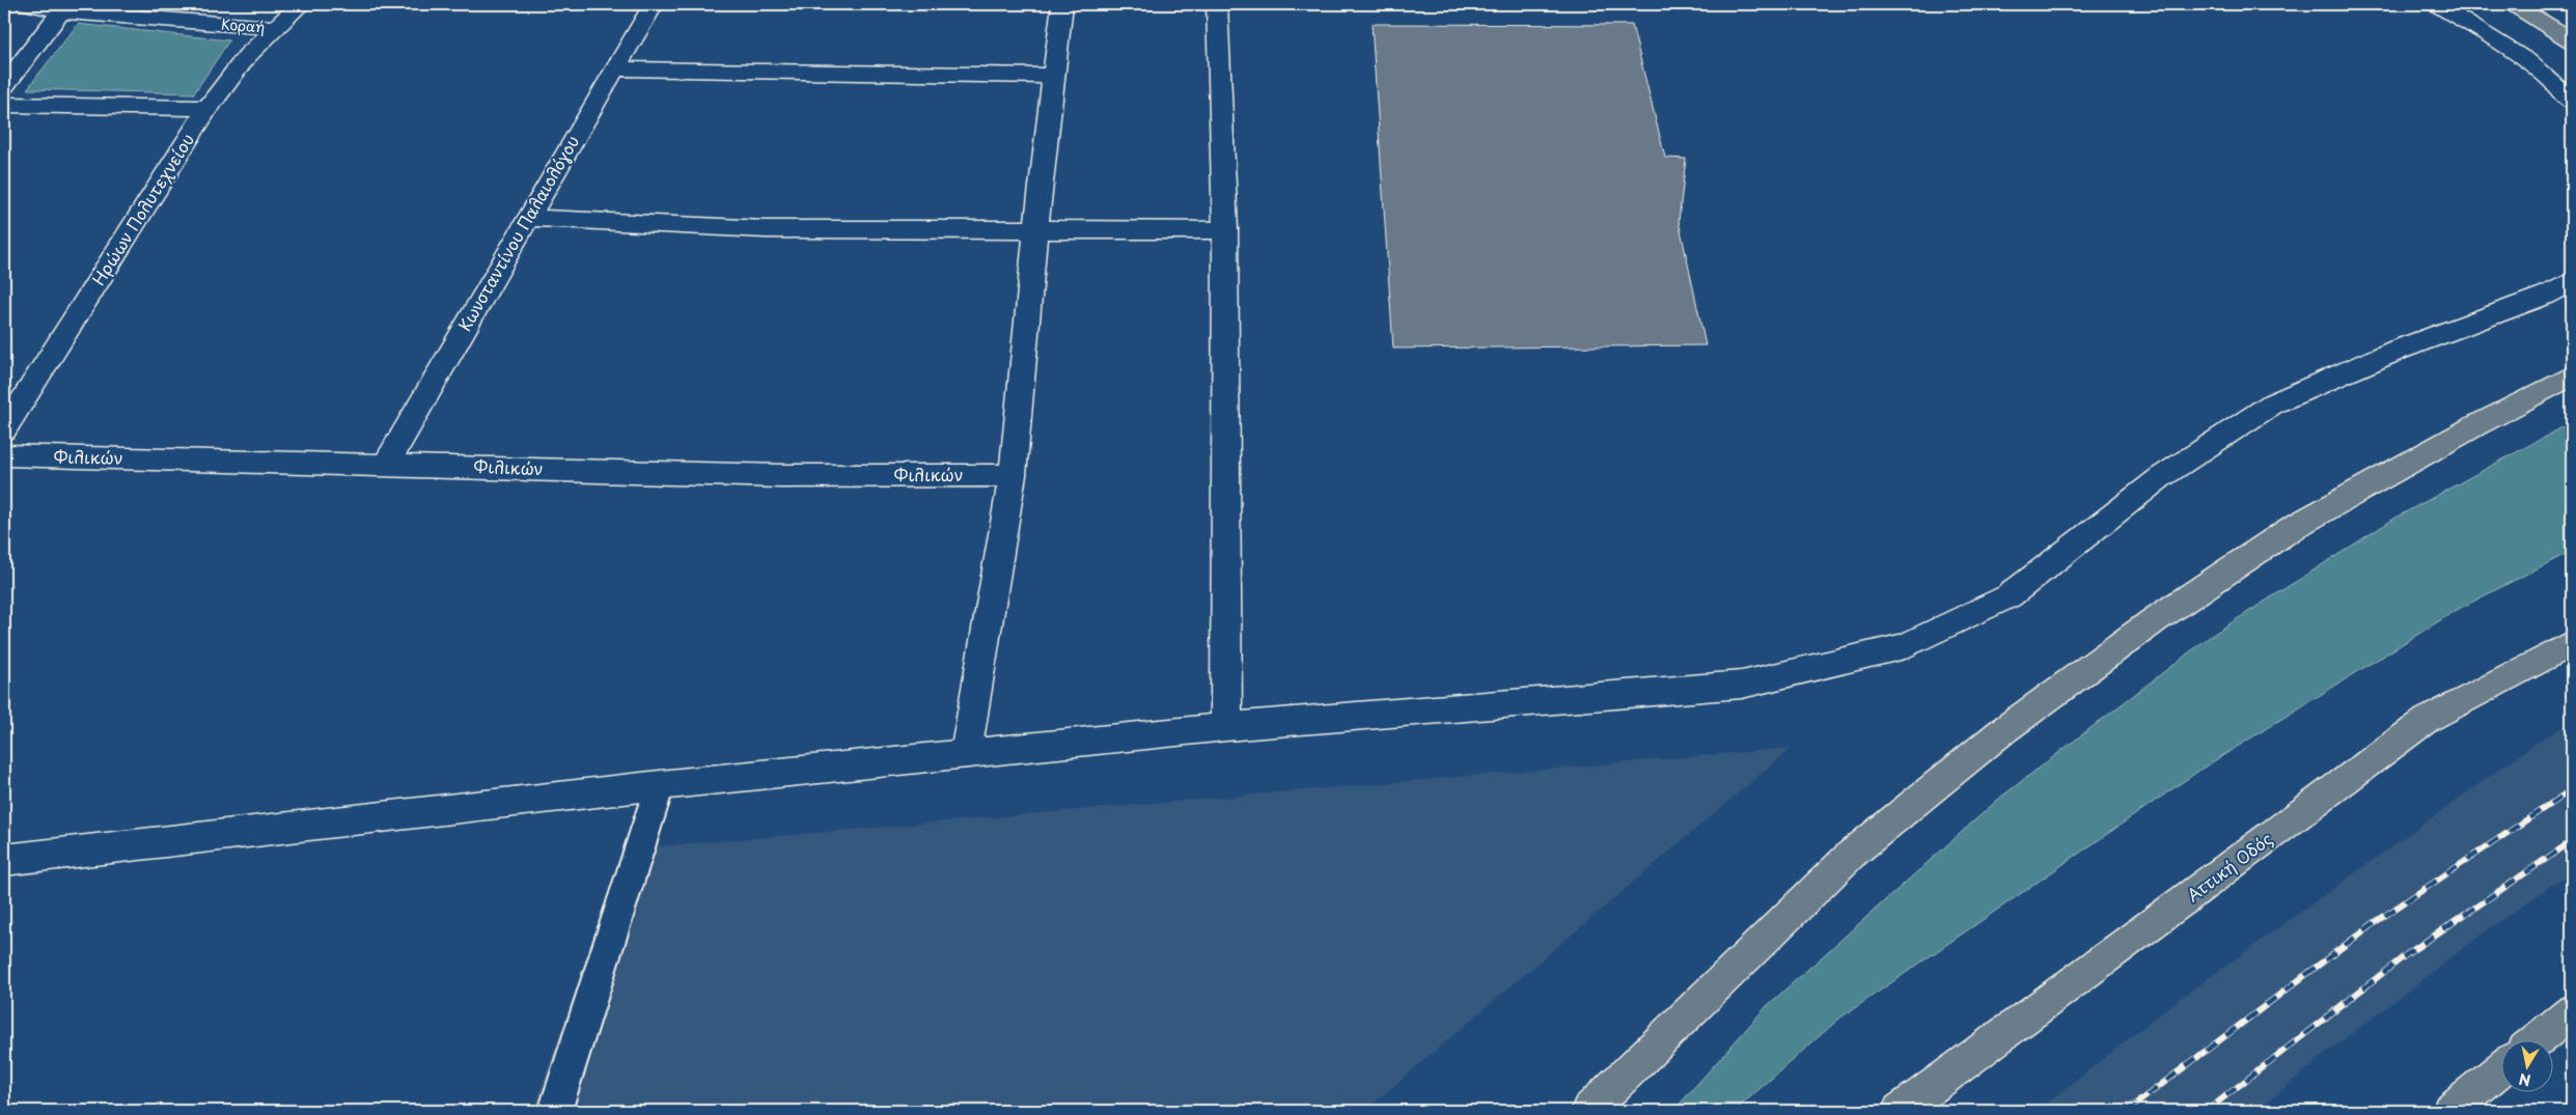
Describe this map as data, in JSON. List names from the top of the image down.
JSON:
{
  "streets": {
    "main road": ["Αττική Οδός"],
    "street": [
      "Κοραή",
      "Ηρώων Πολυτεχνείου",
      "Κωνσταντίνου Παλαιολόγου",
      "Φιλικών"
    ]
  },
  "crossings": [
    ["Κοραή", "Ηρώων Πολυτεχνείου"],
    ["Κωνσταντίνου Παλαιολόγου", "Φιλικών"]
  ],
  "north": "bottom"
}
